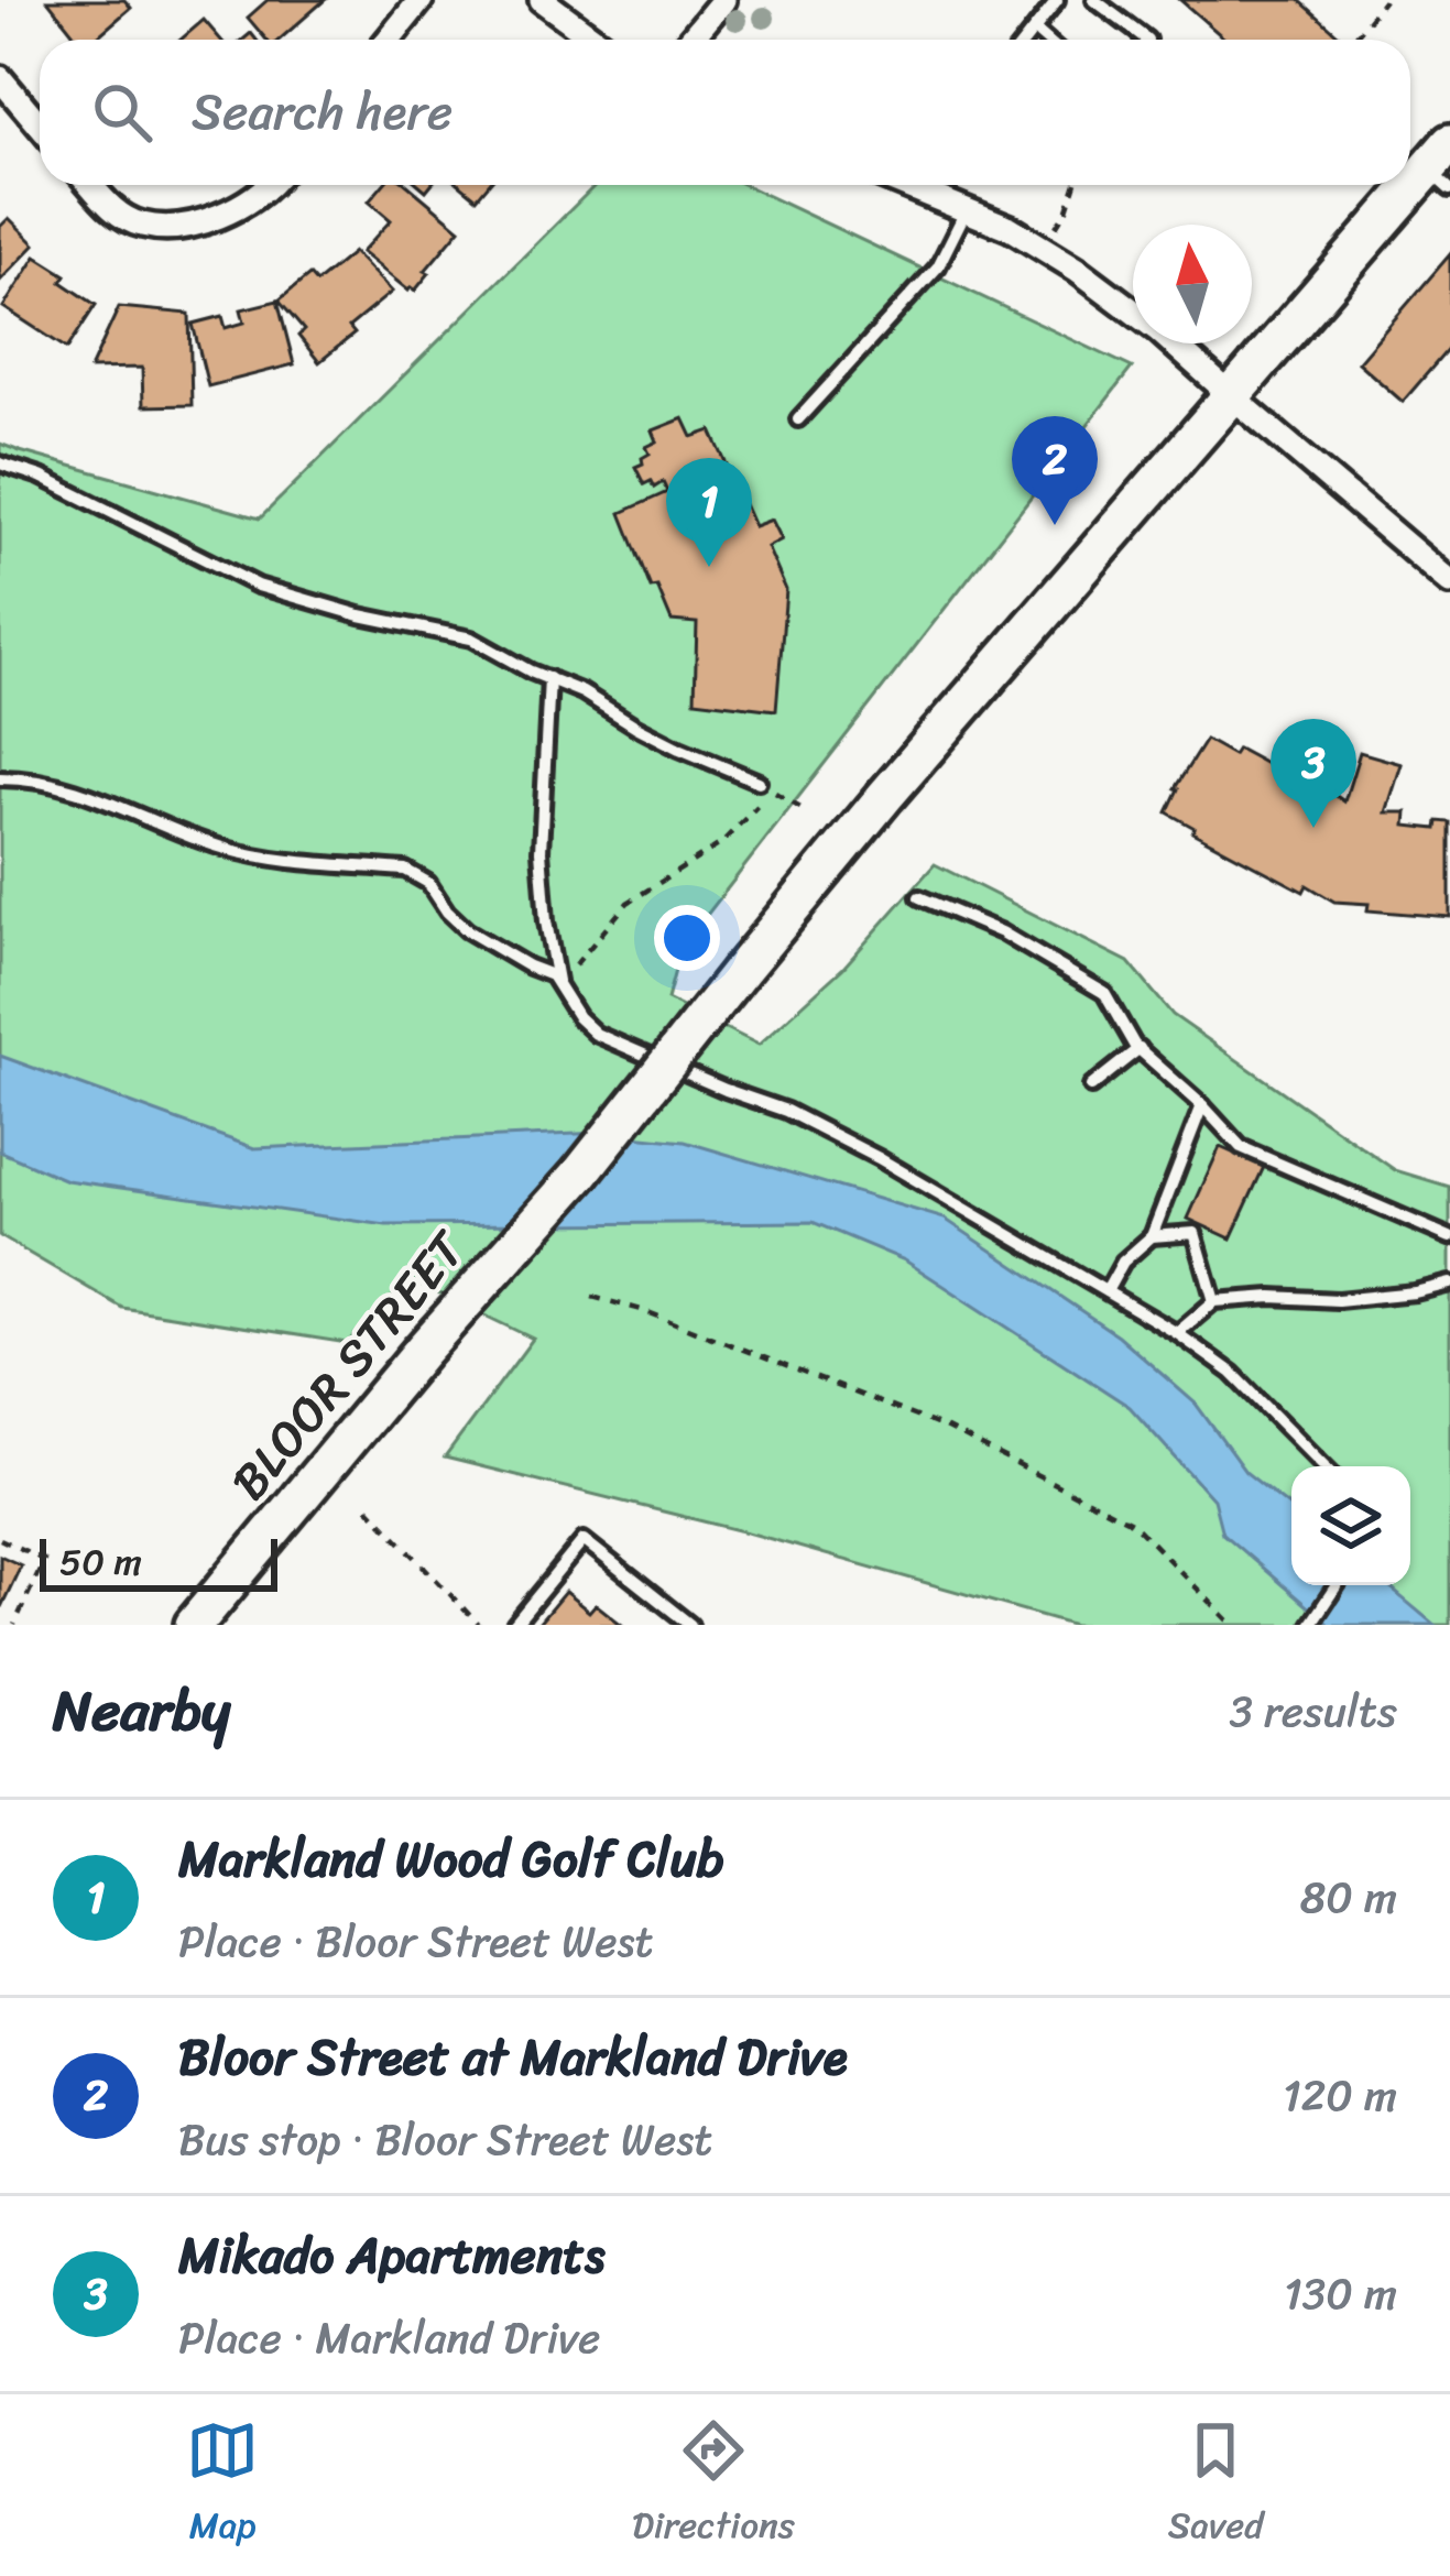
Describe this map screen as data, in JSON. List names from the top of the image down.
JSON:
{
  "streets": {
    "main road": ["BLOOR STREET"]
  },
  "scale_bar": "50 m",
  "north": "top",
  "page": {
    "search": "Search here",
    "pins": ["2", "1", "3"],
    "scale": "50 m",
    "heading": ["Nearby", "3 results"],
    "list": [
      {
        "mark": "1",
        "name": "Markland Wood Golf Club",
        "note": "Place · Bloor Street West",
        "value": "80 m"
      },
      {
        "mark": "2",
        "name": "Bloor Street at Markland Drive",
        "note": "Bus stop · Bloor Street West",
        "value": "120 m"
      },
      {
        "mark": "3",
        "name": "Mikado Apartments",
        "note": "Place · Markland Drive",
        "value": "130 m"
      }
    ],
    "nav": ["Map", "Directions", "Saved"]
  }
}
